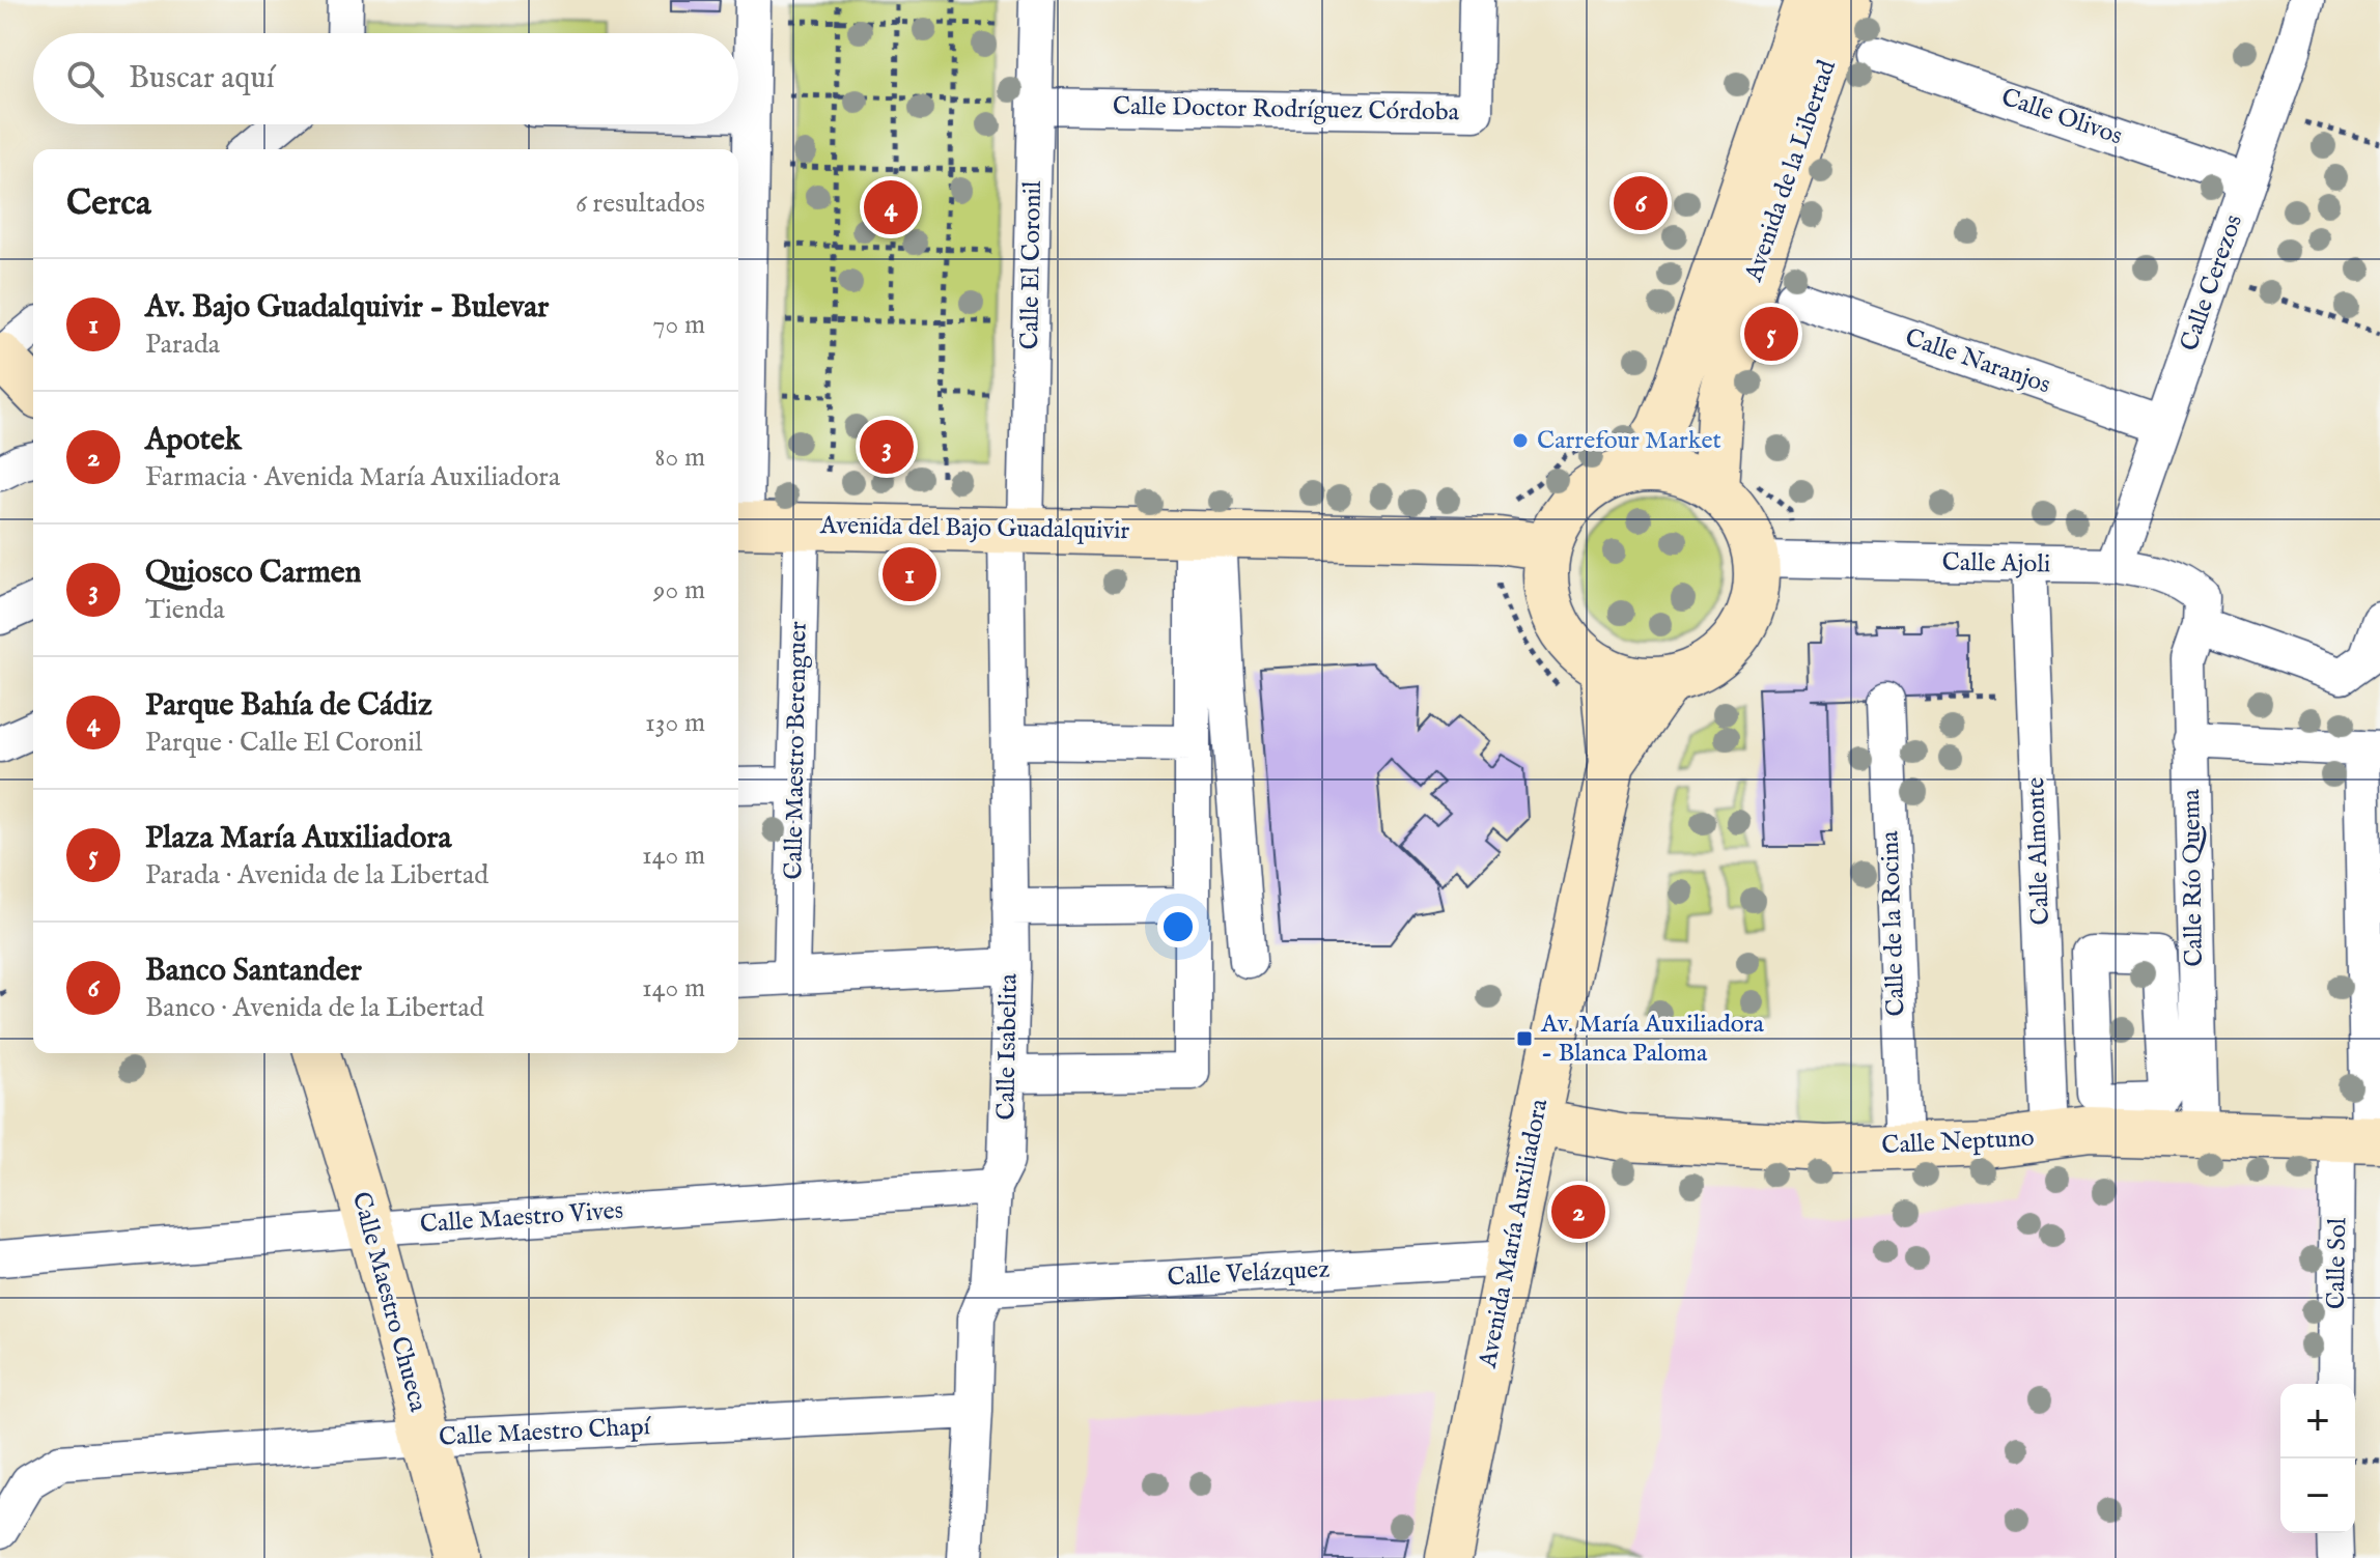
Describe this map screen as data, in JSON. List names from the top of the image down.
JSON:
{
  "streets": {
    "street": [
      "Calle Doctor Rodríguez Córdoba",
      "Calle Olivos",
      "Avenida de la Libertad",
      "Calle El Coronil",
      "Calle Cerezos",
      "Calle Naranjos",
      "Avenida del Bajo Guadalquivir",
      "Calle Ajoli",
      "Calle Maestro Berenguer",
      "Calle Almonte",
      "Calle Río Quema",
      "Calle de la Rocina",
      "Calle Isabelita",
      "Calle Neptuno",
      "Calle Maestro Vives",
      "Avenida María Auxiliadora",
      "Calle Sol",
      "Calle Velázquez",
      "Calle Maestro Chueca",
      "Calle Maestro Chapí"
    ]
  },
  "crossings": [
    ["Calle Doctor Rodríguez Córdoba", "Calle El Coronil"],
    ["Calle Olivos", "Calle Cerezos"],
    ["Avenida de la Libertad", "Avenida del Bajo Guadalquivir"],
    ["Avenida de la Libertad", "Calle Ajoli"],
    ["Avenida de la Libertad", "Avenida María Auxiliadora"],
    ["Calle El Coronil", "Avenida del Bajo Guadalquivir"],
    ["Calle El Coronil", "Calle Isabelita"],
    ["Calle Cerezos", "Calle Naranjos"],
    ["Calle Cerezos", "Calle Ajoli"],
    ["Avenida del Bajo Guadalquivir", "Calle Ajoli"],
    ["Avenida del Bajo Guadalquivir", "Calle Maestro Berenguer"],
    ["Avenida del Bajo Guadalquivir", "Calle Isabelita"],
    ["Avenida del Bajo Guadalquivir", "Avenida María Auxiliadora"],
    ["Calle Ajoli", "Calle Almonte"],
    ["Calle Ajoli", "Calle Río Quema"],
    ["Calle Ajoli", "Avenida María Auxiliadora"],
    ["Calle Almonte", "Calle Neptuno"],
    ["Calle Río Quema", "Calle Neptuno"],
    ["Calle de la Rocina", "Calle Neptuno"],
    ["Calle Isabelita", "Calle Maestro Vives"],
    ["Calle Isabelita", "Calle Velázquez"],
    ["Calle Isabelita", "Calle Maestro Chapí"],
    ["Calle Neptuno", "Avenida María Auxiliadora"],
    ["Calle Neptuno", "Calle Sol"],
    ["Calle Maestro Vives", "Calle Maestro Chueca"],
    ["Avenida María Auxiliadora", "Calle Velázquez"],
    ["Calle Maestro Chueca", "Calle Maestro Chapí"]
  ],
  "places": {
    "other": ["Carrefour Market"],
    "transit": ["Av. María Auxiliadora - Blanca Paloma"]
  },
  "page": {
    "search": "Buscar aquí",
    "heading": ["Cerca", "6 resultados"],
    "pins": [
      "6",
      "4",
      "5",
      "3",
      "1",
      "2"
    ],
    "list": [
      {
        "mark": "1",
        "name": "Av. Bajo Guadalquivir - Bulevar",
        "note": "Parada",
        "value": "70 m"
      },
      {
        "mark": "2",
        "name": "Apotek",
        "note": "Farmacia · Avenida María Auxiliadora",
        "value": "80 m"
      },
      {
        "mark": "3",
        "name": "Quiosco Carmen",
        "note": "Tienda",
        "value": "90 m"
      },
      {
        "mark": "4",
        "name": "Parque Bahía de Cádiz",
        "note": "Parque · Calle El Coronil",
        "value": "130 m"
      },
      {
        "mark": "5",
        "name": "Plaza María Auxiliadora",
        "note": "Parada · Avenida de la Libertad",
        "value": "140 m"
      },
      {
        "mark": "6",
        "name": "Banco Santander",
        "note": "Banco · Avenida de la Libertad",
        "value": "140 m"
      }
    ],
    "map_buttons": ["+", "−"]
  }
}
